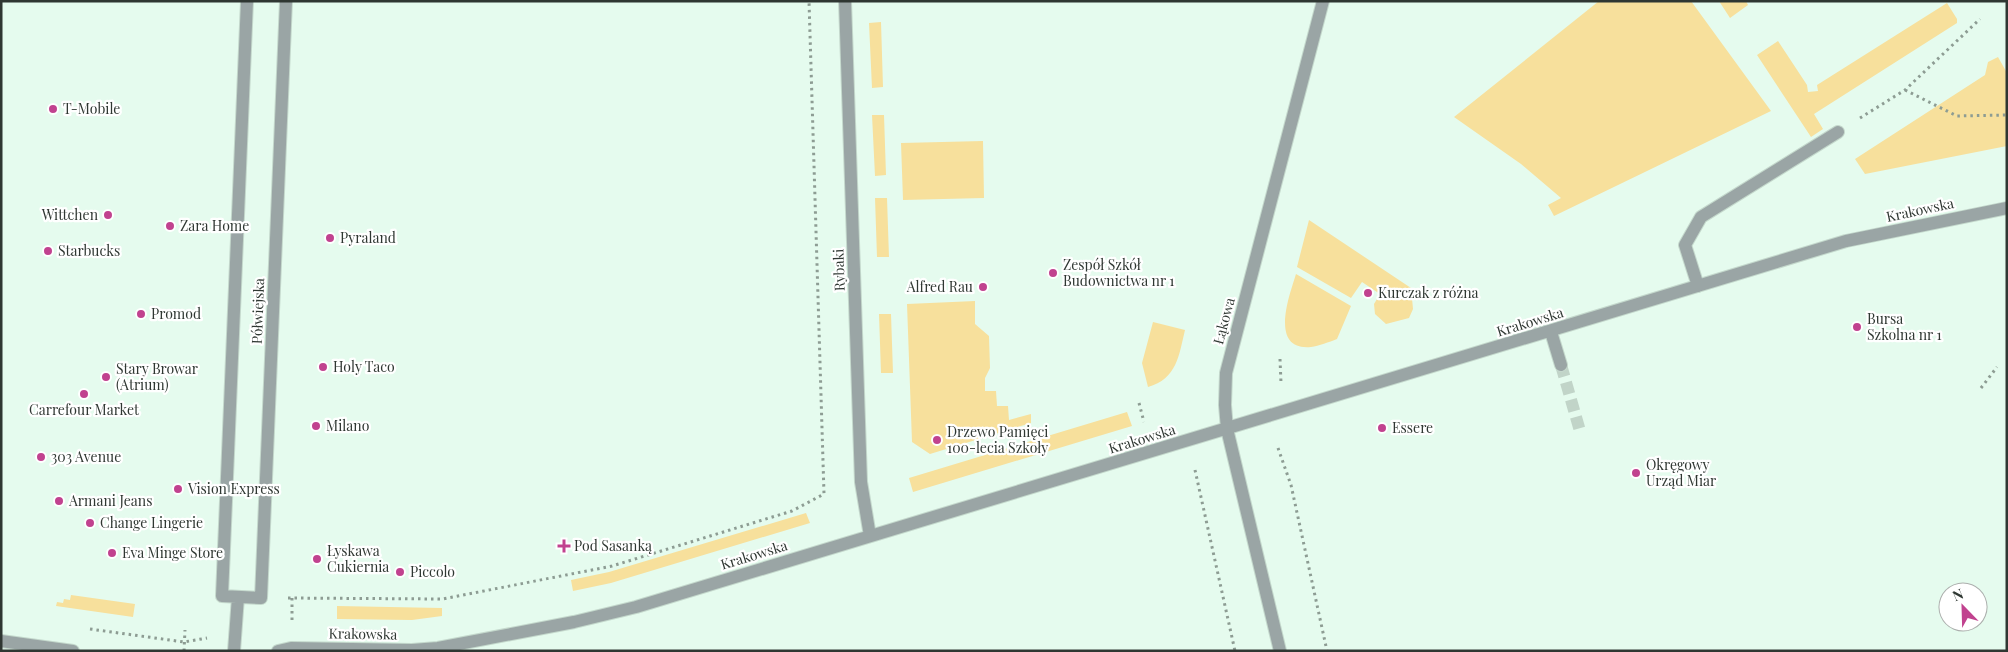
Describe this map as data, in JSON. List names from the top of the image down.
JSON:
{
  "streets": {
    "street": [
      "Krakowska",
      "Rybaki",
      "Półwiejska",
      "Łąkowa"
    ]
  },
  "crossings": [
    ["Krakowska", "Rybaki"],
    ["Krakowska", "Łąkowa"]
  ],
  "places": {
    "other": [
      "T-Mobile",
      "Wittchen",
      "Zara Home",
      "Pyraland",
      "Starbucks",
      "Zespół Szkół Budownictwa nr 1",
      "Alfred Rau",
      "Kurczak z różna",
      "Promod",
      "Bursa Szkolna nr 1",
      "Holy Taco",
      "Stary Browar (Atrium)",
      "Carrefour Market",
      "Milano",
      "Essere",
      "Drzewo Pamięci 100-lecia Szkoły",
      "303 Avenue",
      "Okręgowy Urząd Miar",
      "Vision Express",
      "Armani Jeans",
      "Change Lingerie",
      "Eva Minge Store",
      "Łyskawa Cukiernia",
      "Piccolo"
    ],
    "health": ["Pod Sasanką"]
  },
  "north": "top left"
}
